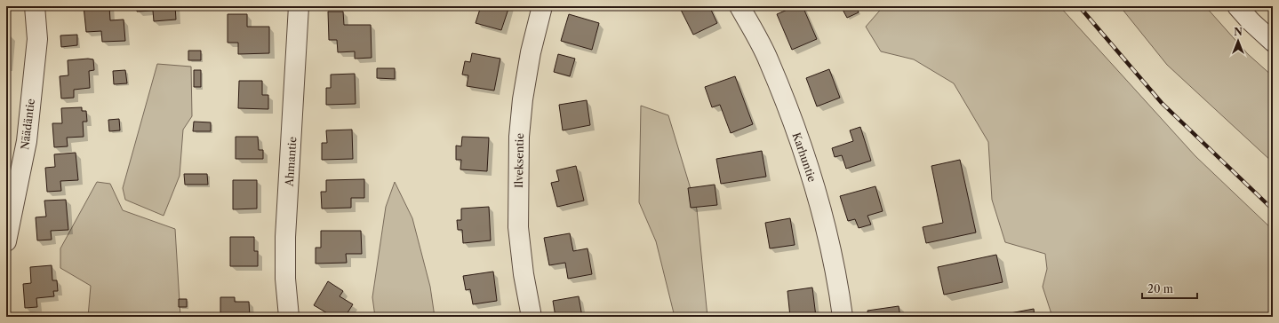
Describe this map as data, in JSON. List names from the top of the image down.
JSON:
{
  "streets": {
    "street": [
      "Näädäntie",
      "Karhuntie",
      "Ilveksentie",
      "Ahmantie"
    ]
  },
  "scale_bar": "20 m",
  "north": "top"
}
